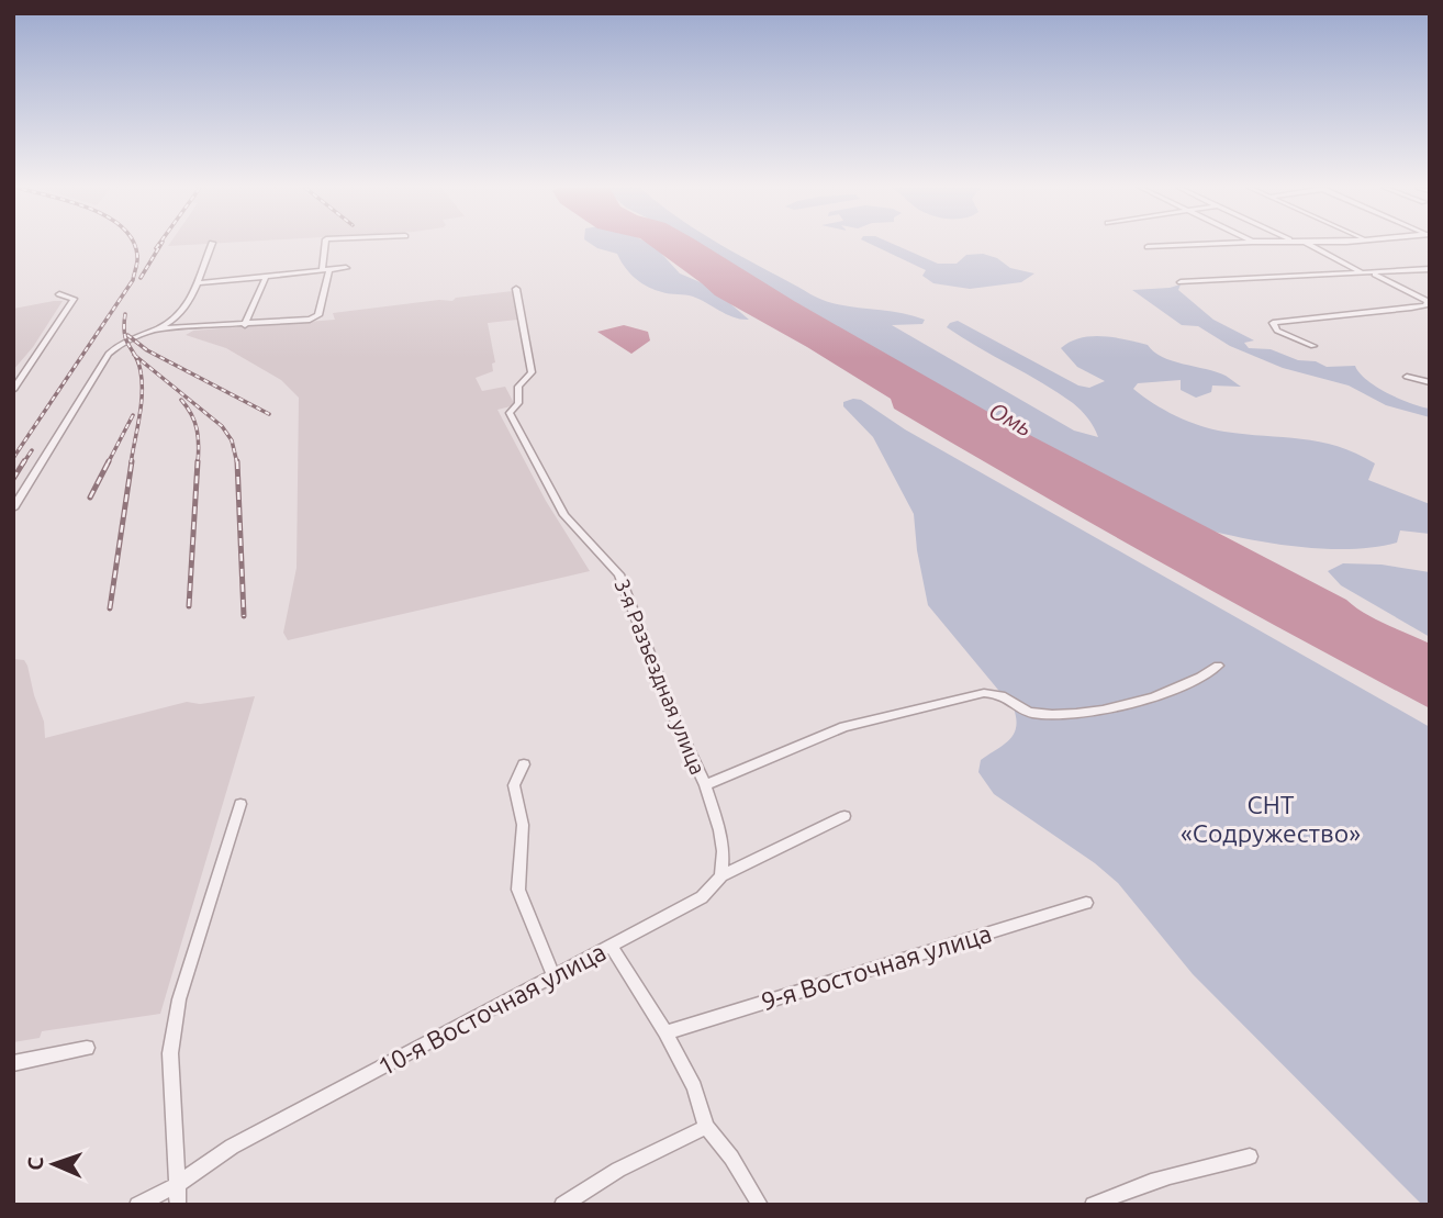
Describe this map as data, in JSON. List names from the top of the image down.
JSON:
{
  "streets": {
    "street": ["3-я Разъездная улица", "9-я Восточная улица", "10-я Восточная улица"]
  },
  "crossings": [
    ["3-я Разъездная улица", "10-я Восточная улица"]
  ],
  "water": ["Омь"],
  "parks": ["СНТ «Содружество»"],
  "north": "left"
}
